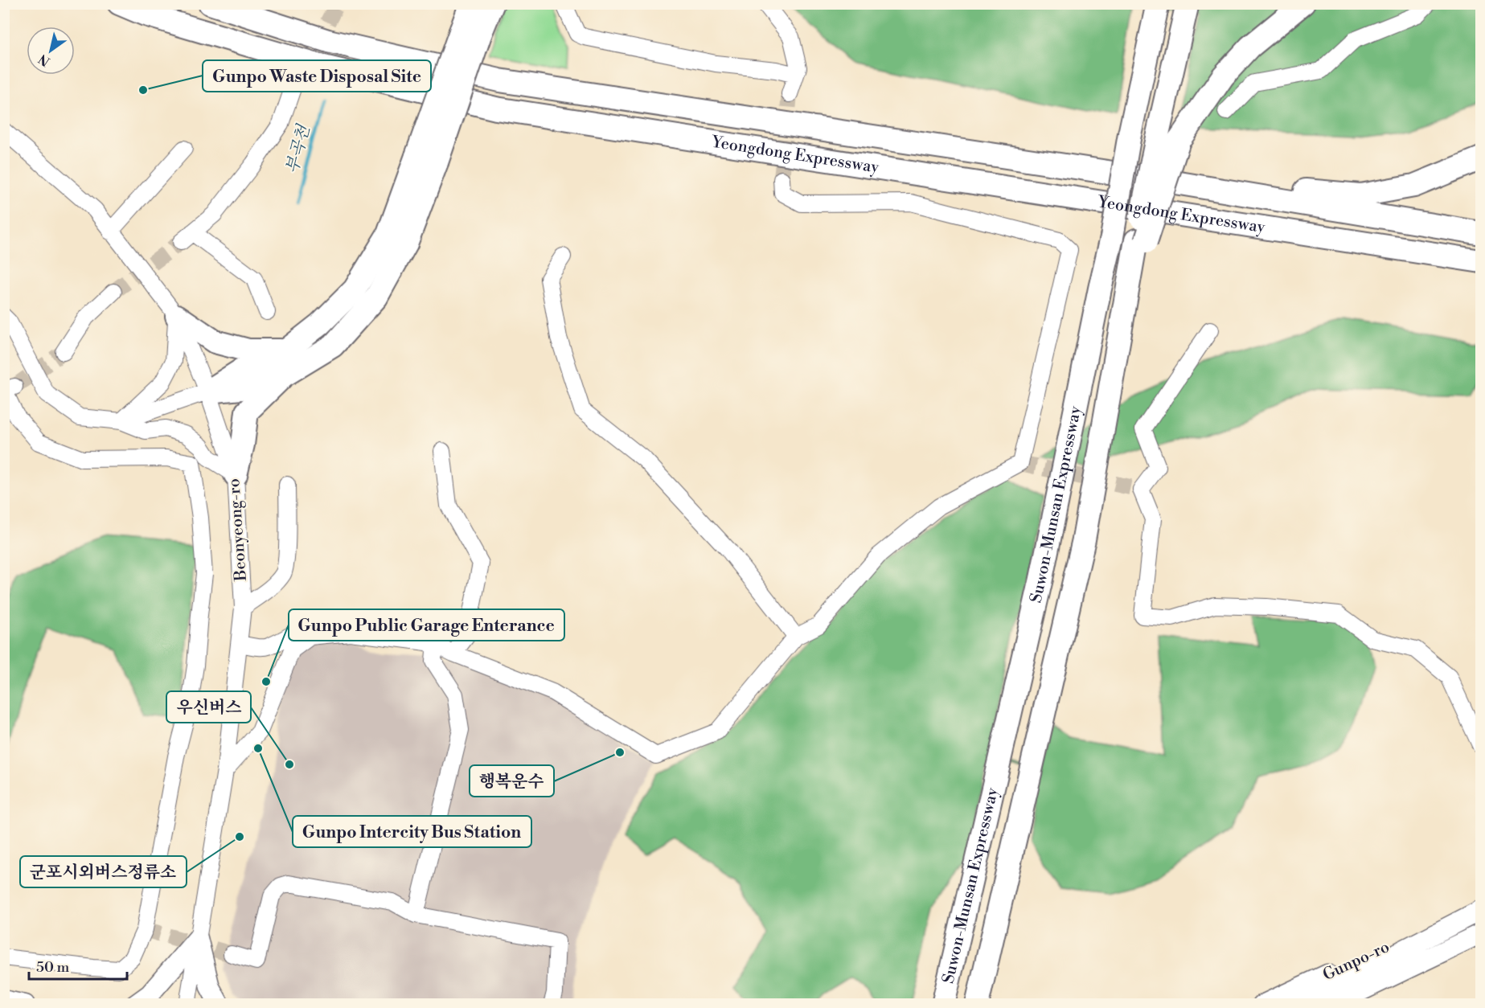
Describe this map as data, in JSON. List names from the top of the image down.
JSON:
{
  "streets": {
    "highway": ["Yeongdong Expressway", "Suwon-Munsan Expressway"],
    "main road": ["Gunpo-ro"],
    "street": ["Beonyeong-ro"]
  },
  "water": ["부곡천"],
  "places": [
    "Gunpo Waste Disposal Site",
    "Gunpo Public Garage Enterance",
    "Gunpo Intercity Bus Station",
    "행복운수",
    "우신버스",
    "군포시외버스정류소"
  ],
  "scale_bar": "50 m",
  "north": "bottom left"
}
